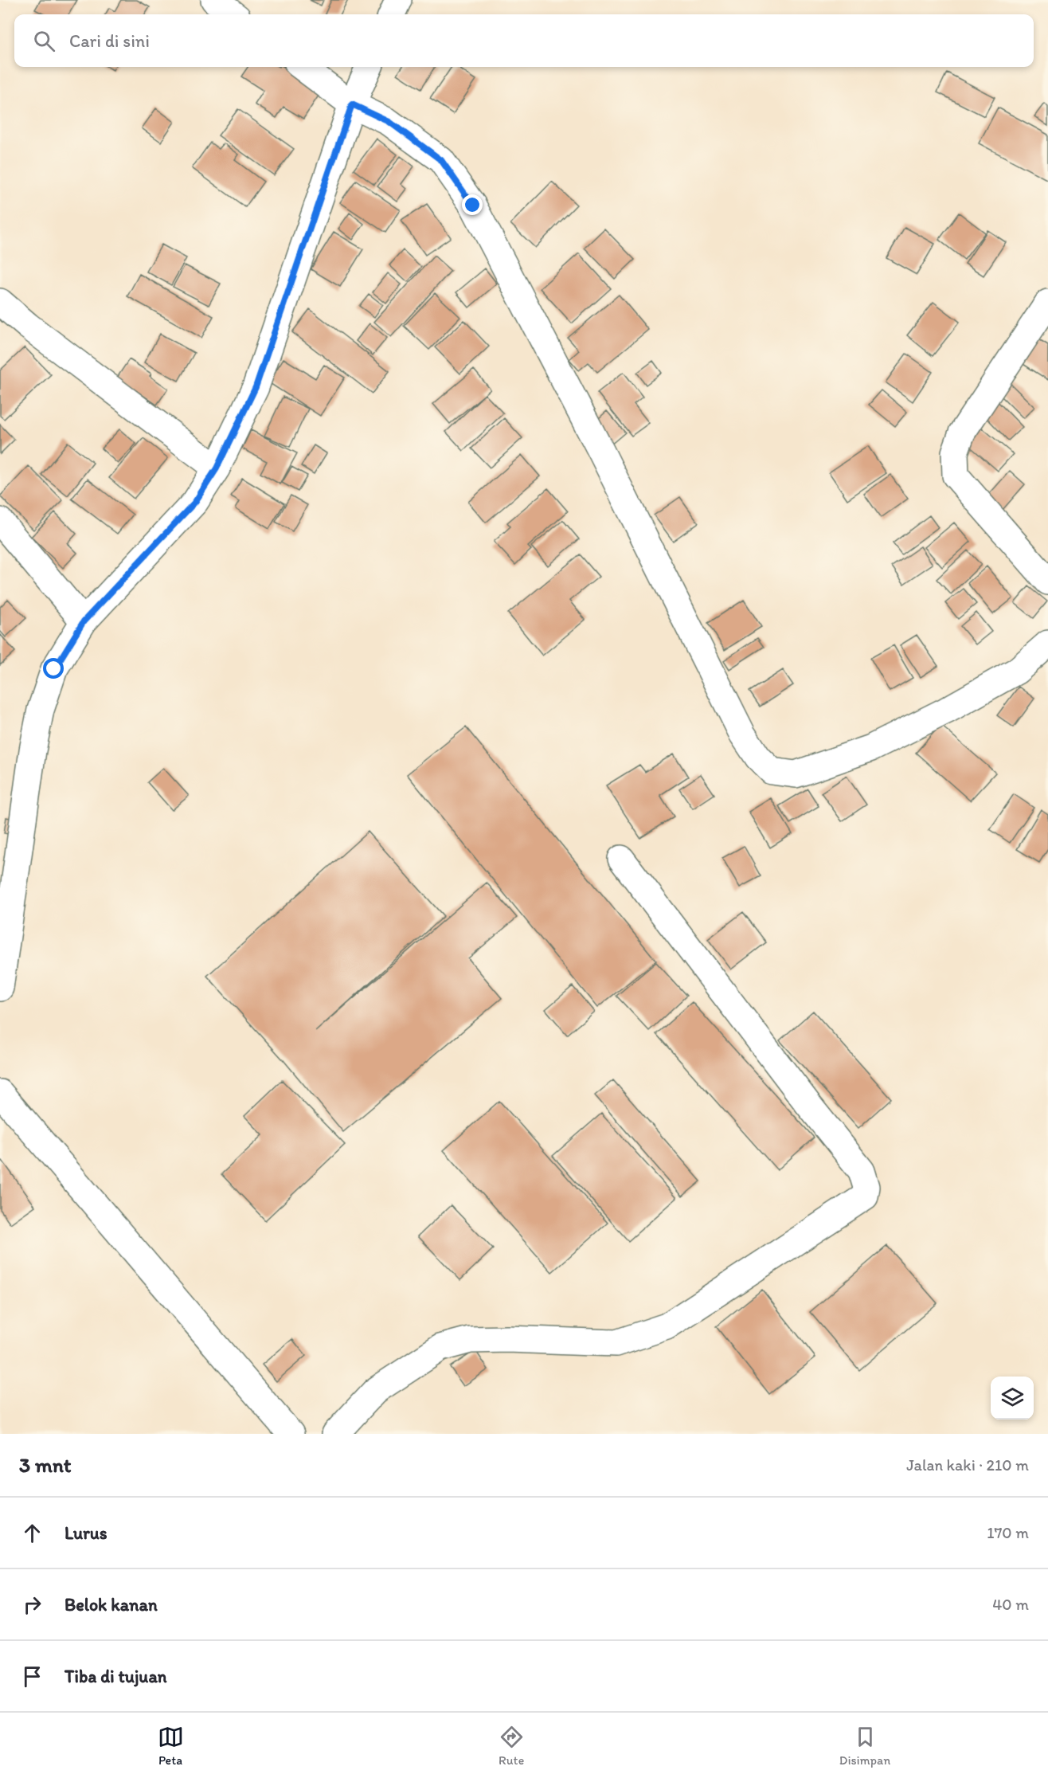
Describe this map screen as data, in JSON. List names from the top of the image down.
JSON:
{
  "page": {
    "search": "Cari di sini",
    "heading": ["3 mnt", "Jalan kaki · 210 m"],
    "list": [
      ["Lurus", "170 m"],
      ["Belok kanan", "40 m"],
      "Tiba di tujuan"
    ],
    "nav": ["Peta", "Rute", "Disimpan"]
  }
}
